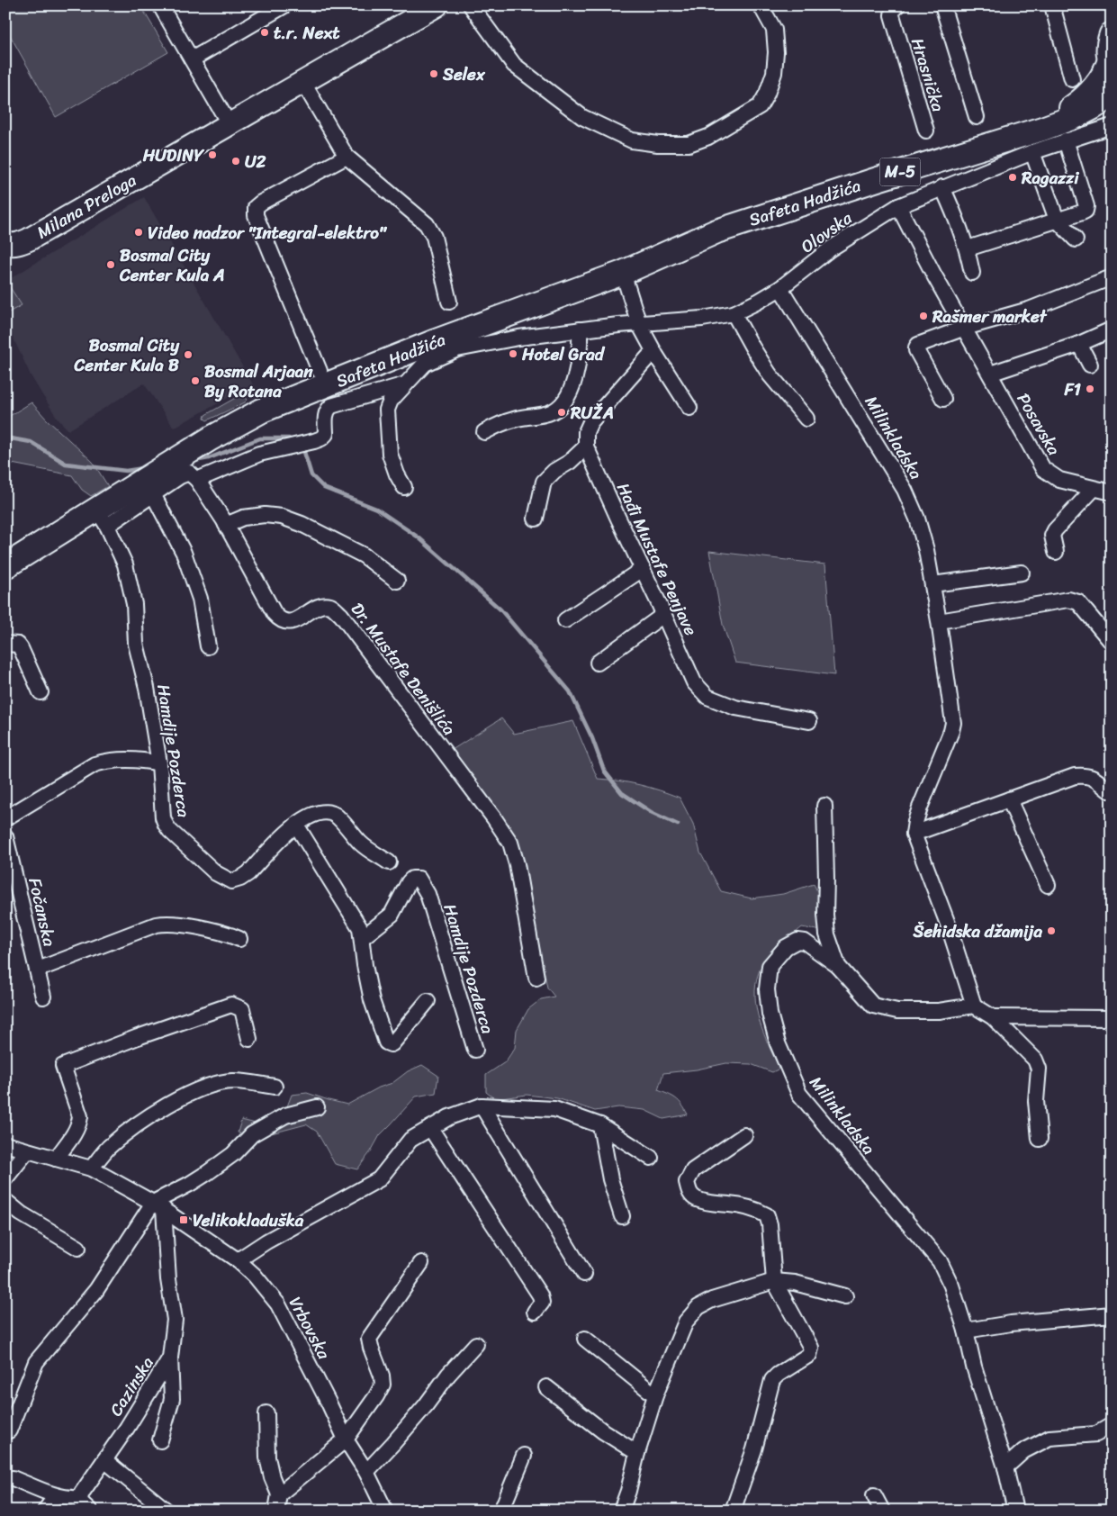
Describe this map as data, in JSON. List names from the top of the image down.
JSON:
{
  "streets": {
    "main road": ["M-5", "Safeta Hadžića"],
    "street": [
      "Hrasnička",
      "Milana Preloga",
      "Olovska",
      "Posavska",
      "Milinkladska",
      "Hađi Mustafe Penjave",
      "Dr. Mustafe Denišlića",
      "Hamdije Pozderca",
      "Fočanska",
      "Vrbovska",
      "Cazinska"
    ]
  },
  "crossings": [
    ["M-5", "Safeta Hadžića"],
    ["Safeta Hadžića", "Olovska"],
    ["Safeta Hadžića", "Hamdije Pozderca"],
    ["Olovska", "Posavska"],
    ["Olovska", "Milinkladska"],
    ["Vrbovska", "Cazinska"]
  ],
  "places": {
    "other": [
      "t.r. Next",
      "Selex",
      "HUDINY",
      "U2",
      "Ragazzi",
      "Video nadzor \"Integral-elektro\"",
      "Bosmal City Center Kula A",
      "Rašmer market",
      "Hotel Grad",
      "Bosmal City Center Kula B",
      "Bosmal Arjaan By Rotana",
      "F1",
      "RUŽA",
      "Šehidska džamija"
    ],
    "transit": ["Velikokladuška"]
  }
}
